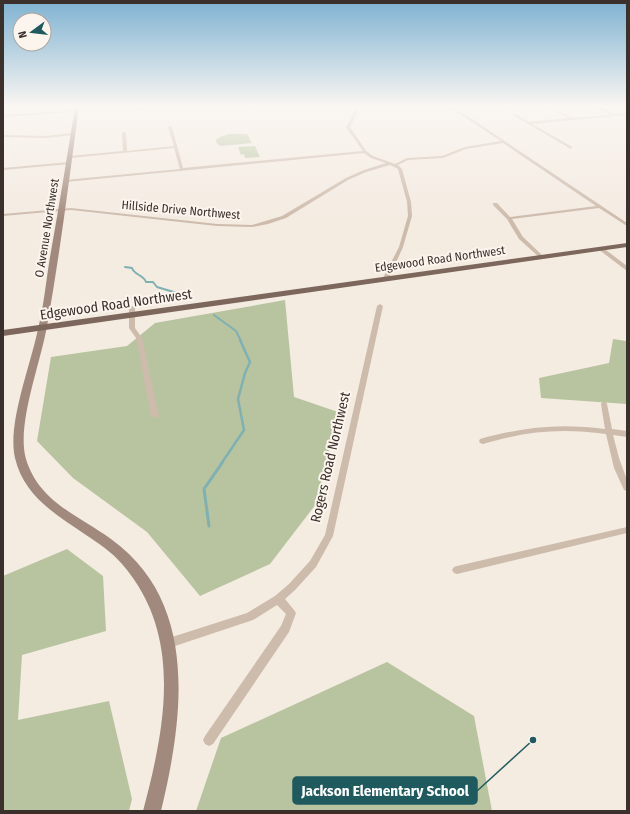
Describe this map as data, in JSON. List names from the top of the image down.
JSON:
{
  "streets": {
    "main road": ["Edgewood Road Northwest"],
    "street": ["Hillside Drive Northwest", "O Avenue Northwest", "Rogers Road Northwest"]
  },
  "crossings": [
    ["Hillside Drive Northwest", "O Avenue Northwest"],
    ["O Avenue Northwest", "Edgewood Road Northwest"]
  ],
  "places": ["Jackson Elementary School"],
  "north": "left"
}
